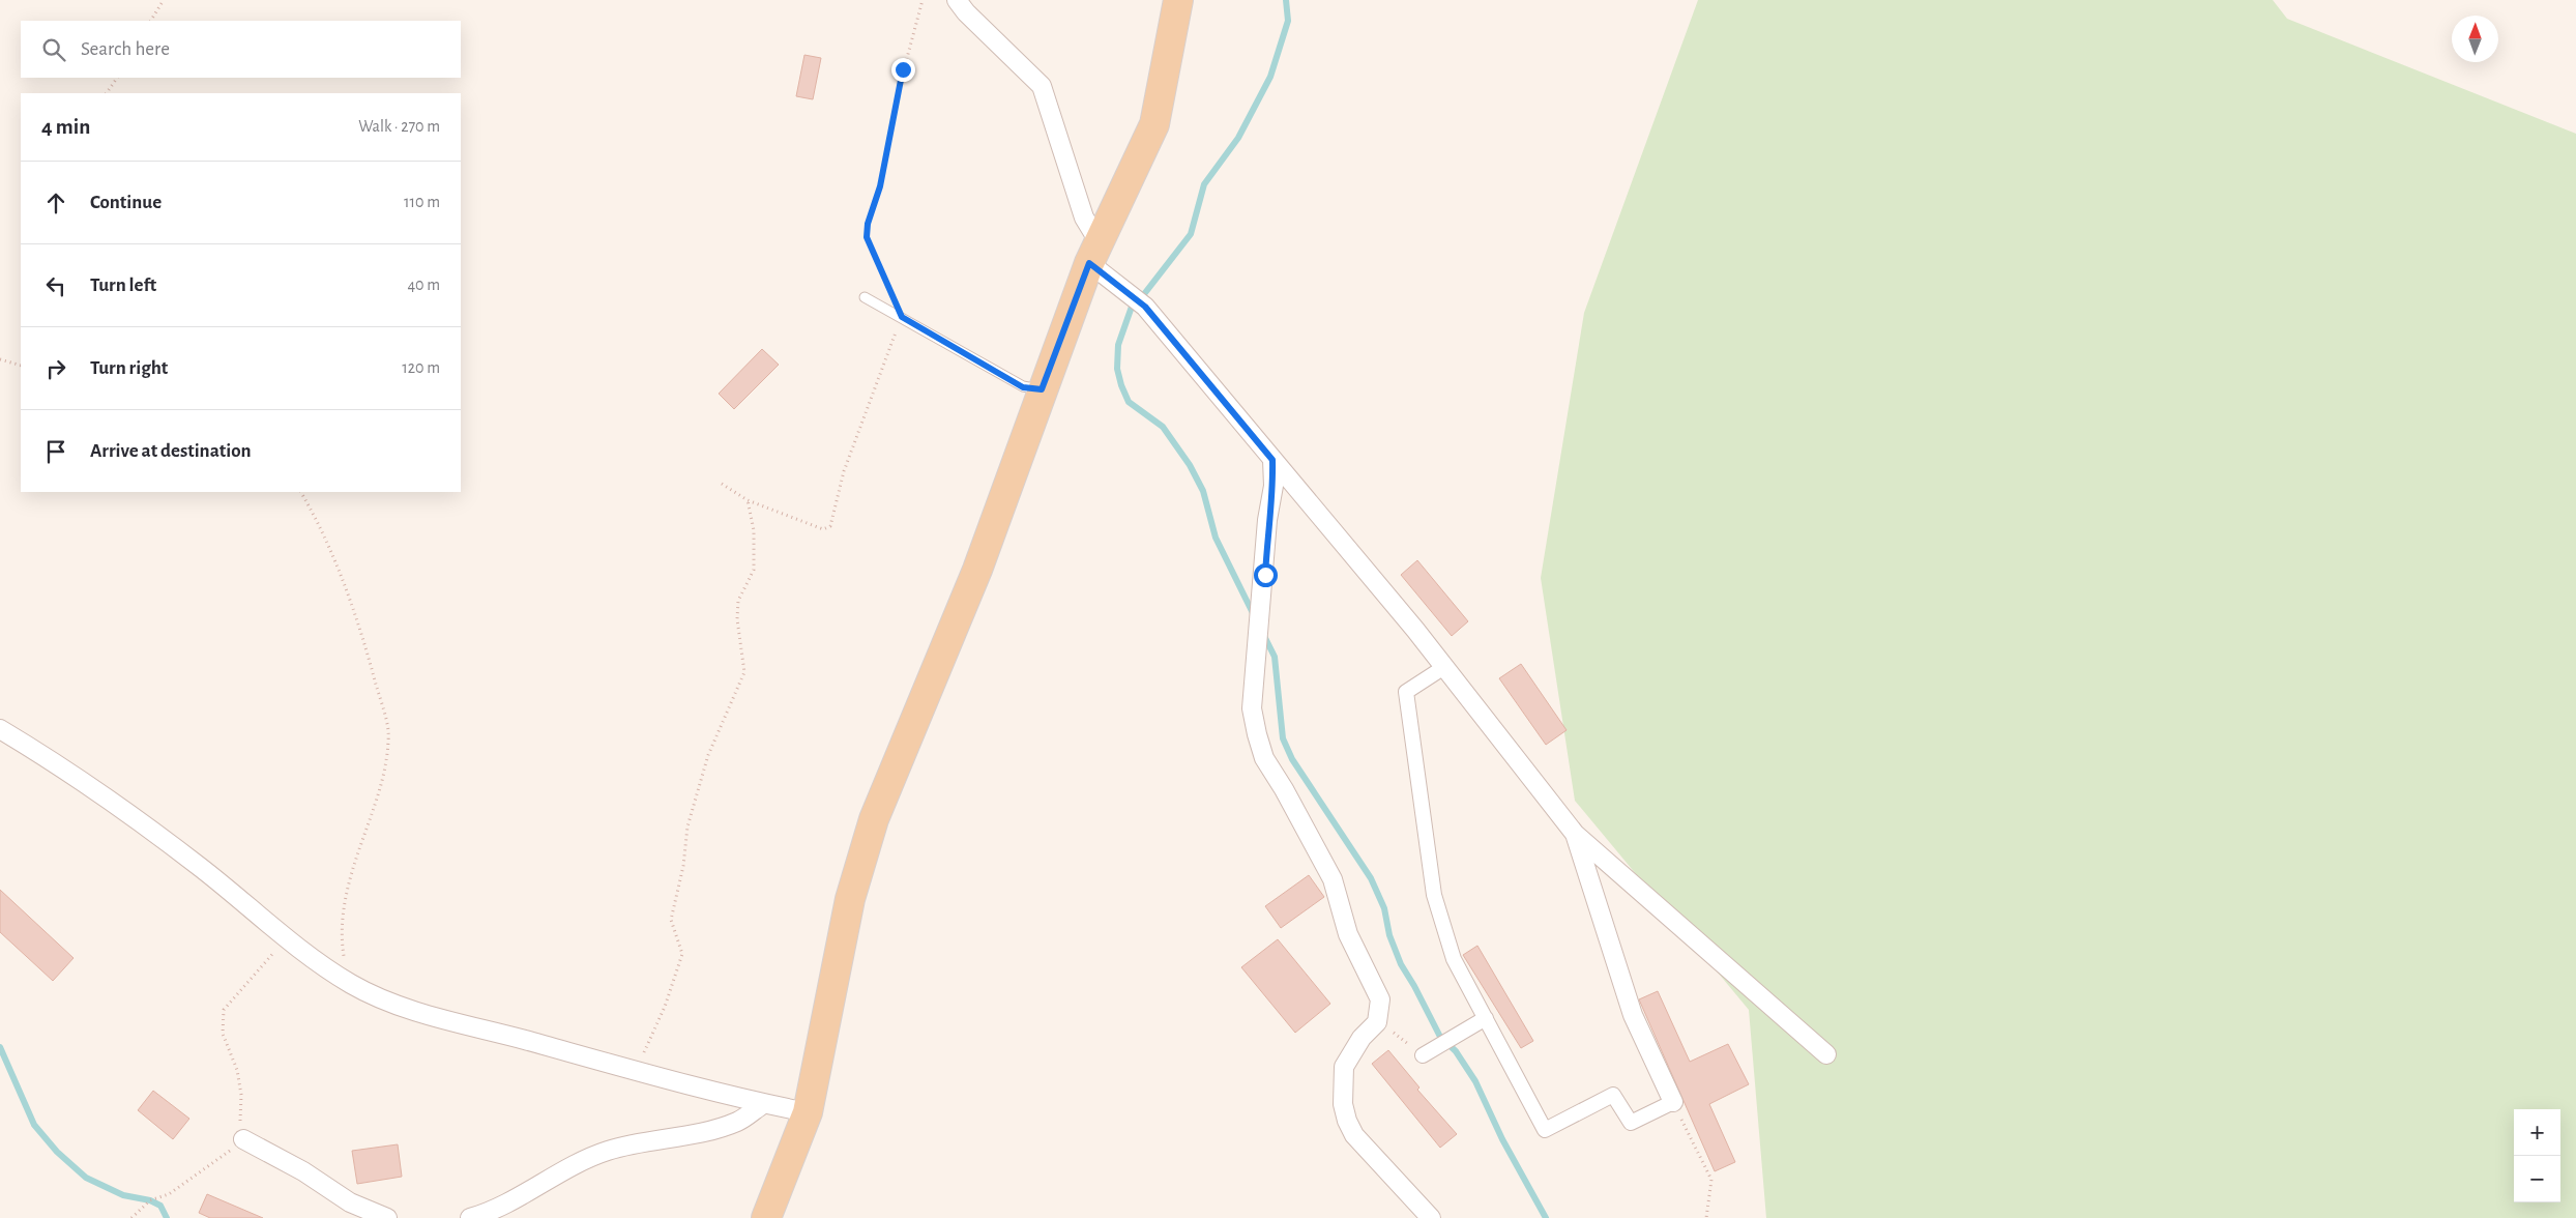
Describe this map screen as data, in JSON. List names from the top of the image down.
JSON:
{
  "north": "top",
  "page": {
    "search": "Search here",
    "heading": ["4 min", "Walk · 270 m"],
    "list": [
      ["Continue", "110 m"],
      ["Turn left", "40 m"],
      ["Turn right", "120 m"],
      "Arrive at destination"
    ],
    "map_buttons": ["+", "−"]
  }
}
